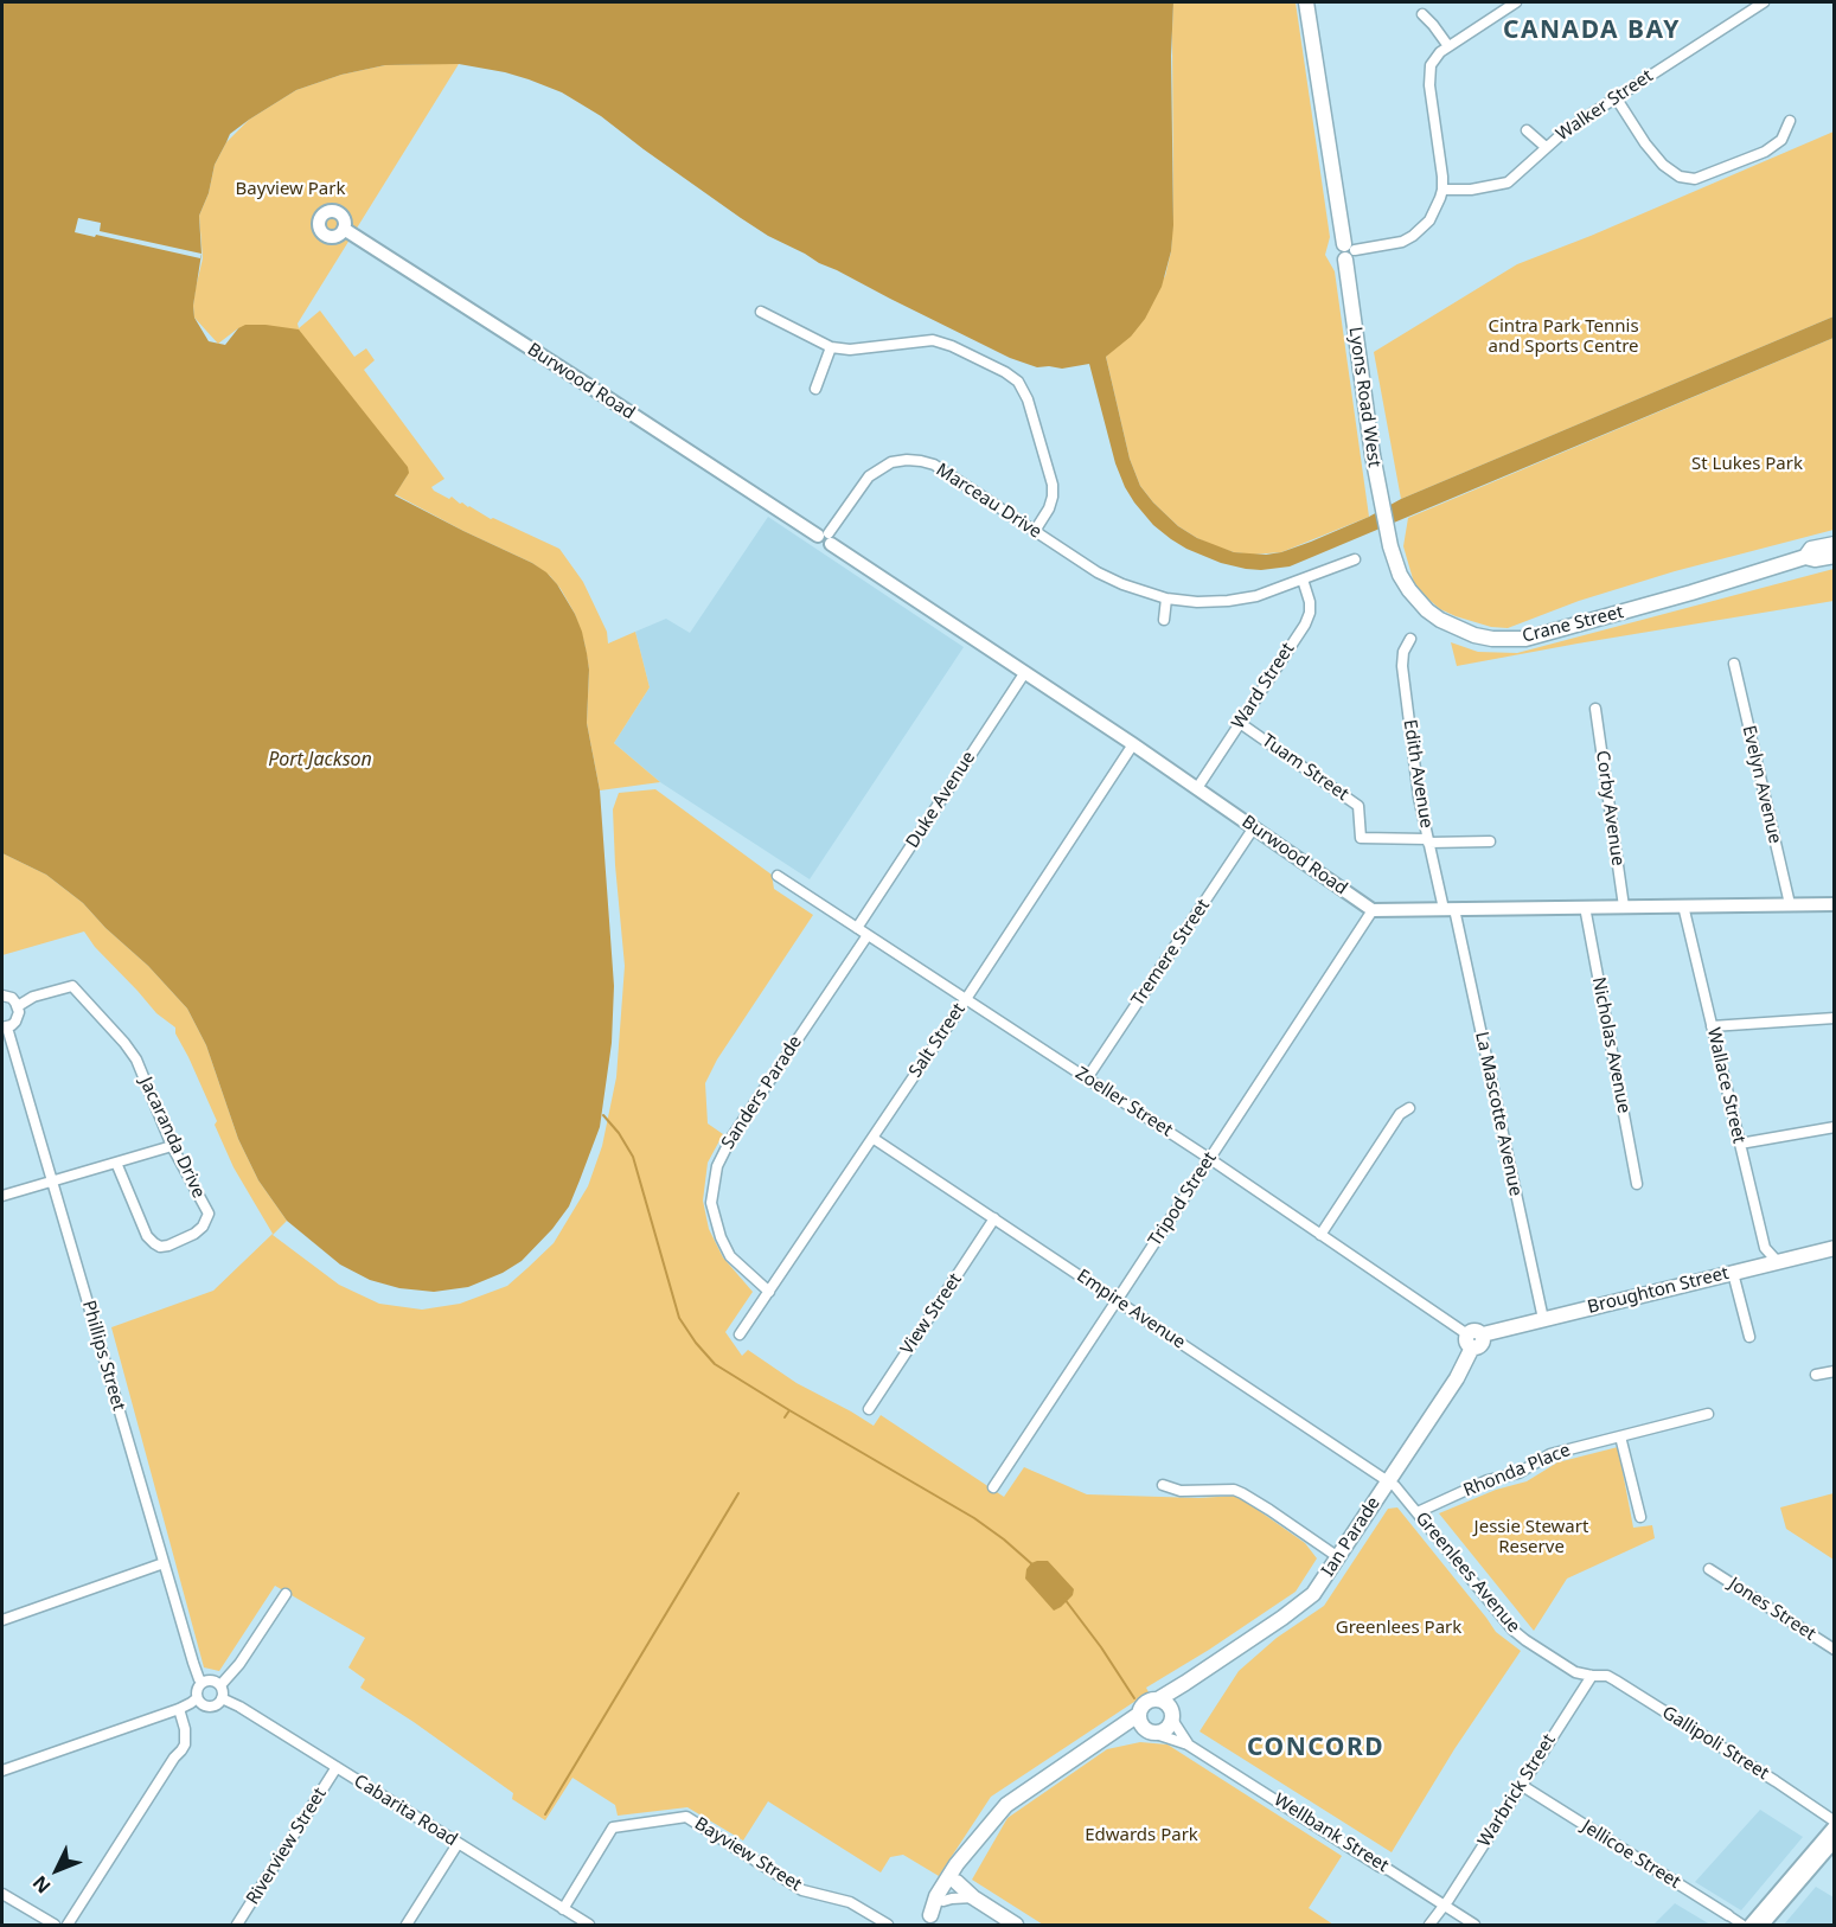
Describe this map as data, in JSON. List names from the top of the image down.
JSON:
{
  "streets": {
    "main road": [
      "Lyons Road West",
      "Crane Street",
      "Broughton Street",
      "Ian Parade"
    ],
    "street": [
      "Walker Street",
      "Burwood Road",
      "Marceau Drive",
      "Ward Street",
      "Tuam Street",
      "Edith Avenue",
      "Evelyn Avenue",
      "Duke Avenue",
      "Corby Avenue",
      "Tremere Street",
      "Salt Street",
      "Nicholas Avenue",
      "Wallace Street",
      "Sanders Parade",
      "Zoeller Street",
      "La Mascotte Avenue",
      "Jacaranda Drive",
      "Tripod Street",
      "Empire Avenue",
      "View Street",
      "Phillips Street",
      "Rhonda Place",
      "Greenlees Avenue",
      "Jones Street",
      "Gallipoli Street",
      "Warbrick Street",
      "Cabarita Road",
      "Wellbank Street",
      "Riverview Street",
      "Bayview Street",
      "Jellicoe Street"
    ]
  },
  "crossings": [
    ["Burwood Road", "Marceau Drive"],
    ["Burwood Road", "Ward Street"],
    ["Burwood Road", "Duke Avenue"],
    ["Burwood Road", "Tremere Street"],
    ["Burwood Road", "Salt Street"],
    ["Burwood Road", "Tripod Street"],
    ["Lyons Road West", "Crane Street"],
    ["Marceau Drive", "Ward Street"],
    ["Ward Street", "Tuam Street"],
    ["Tuam Street", "Edith Avenue"],
    ["Edith Avenue", "La Mascotte Avenue"],
    ["Duke Avenue", "Zoeller Street"],
    ["Tremere Street", "Zoeller Street"],
    ["Salt Street", "Sanders Parade"],
    ["Salt Street", "Zoeller Street"],
    ["Salt Street", "Empire Avenue"],
    ["Wallace Street", "Broughton Street"],
    ["Sanders Parade", "Zoeller Street"],
    ["Zoeller Street", "Tripod Street"],
    ["Zoeller Street", "Broughton Street"],
    ["Zoeller Street", "Ian Parade"],
    ["La Mascotte Avenue", "Broughton Street"],
    ["Tripod Street", "Empire Avenue"],
    ["Broughton Street", "Ian Parade"],
    ["Empire Avenue", "View Street"],
    ["Empire Avenue", "Ian Parade"],
    ["Empire Avenue", "Greenlees Avenue"],
    ["Phillips Street", "Cabarita Road"],
    ["Rhonda Place", "Greenlees Avenue"],
    ["Ian Parade", "Greenlees Avenue"],
    ["Ian Parade", "Wellbank Street"],
    ["Greenlees Avenue", "Gallipoli Street"],
    ["Greenlees Avenue", "Warbrick Street"],
    ["Gallipoli Street", "Warbrick Street"],
    ["Warbrick Street", "Wellbank Street"],
    ["Warbrick Street", "Jellicoe Street"],
    ["Cabarita Road", "Riverview Street"],
    ["Cabarita Road", "Bayview Street"]
  ],
  "districts": ["CANADA BAY", "CONCORD"],
  "water": ["Port Jackson"],
  "parks": [
    "Bayview Park",
    "Cintra Park Tennis and Sports Centre",
    "St Lukes Park",
    "Jessie Stewart Reserve",
    "Greenlees Park",
    "Edwards Park"
  ],
  "north": "bottom left"
}
